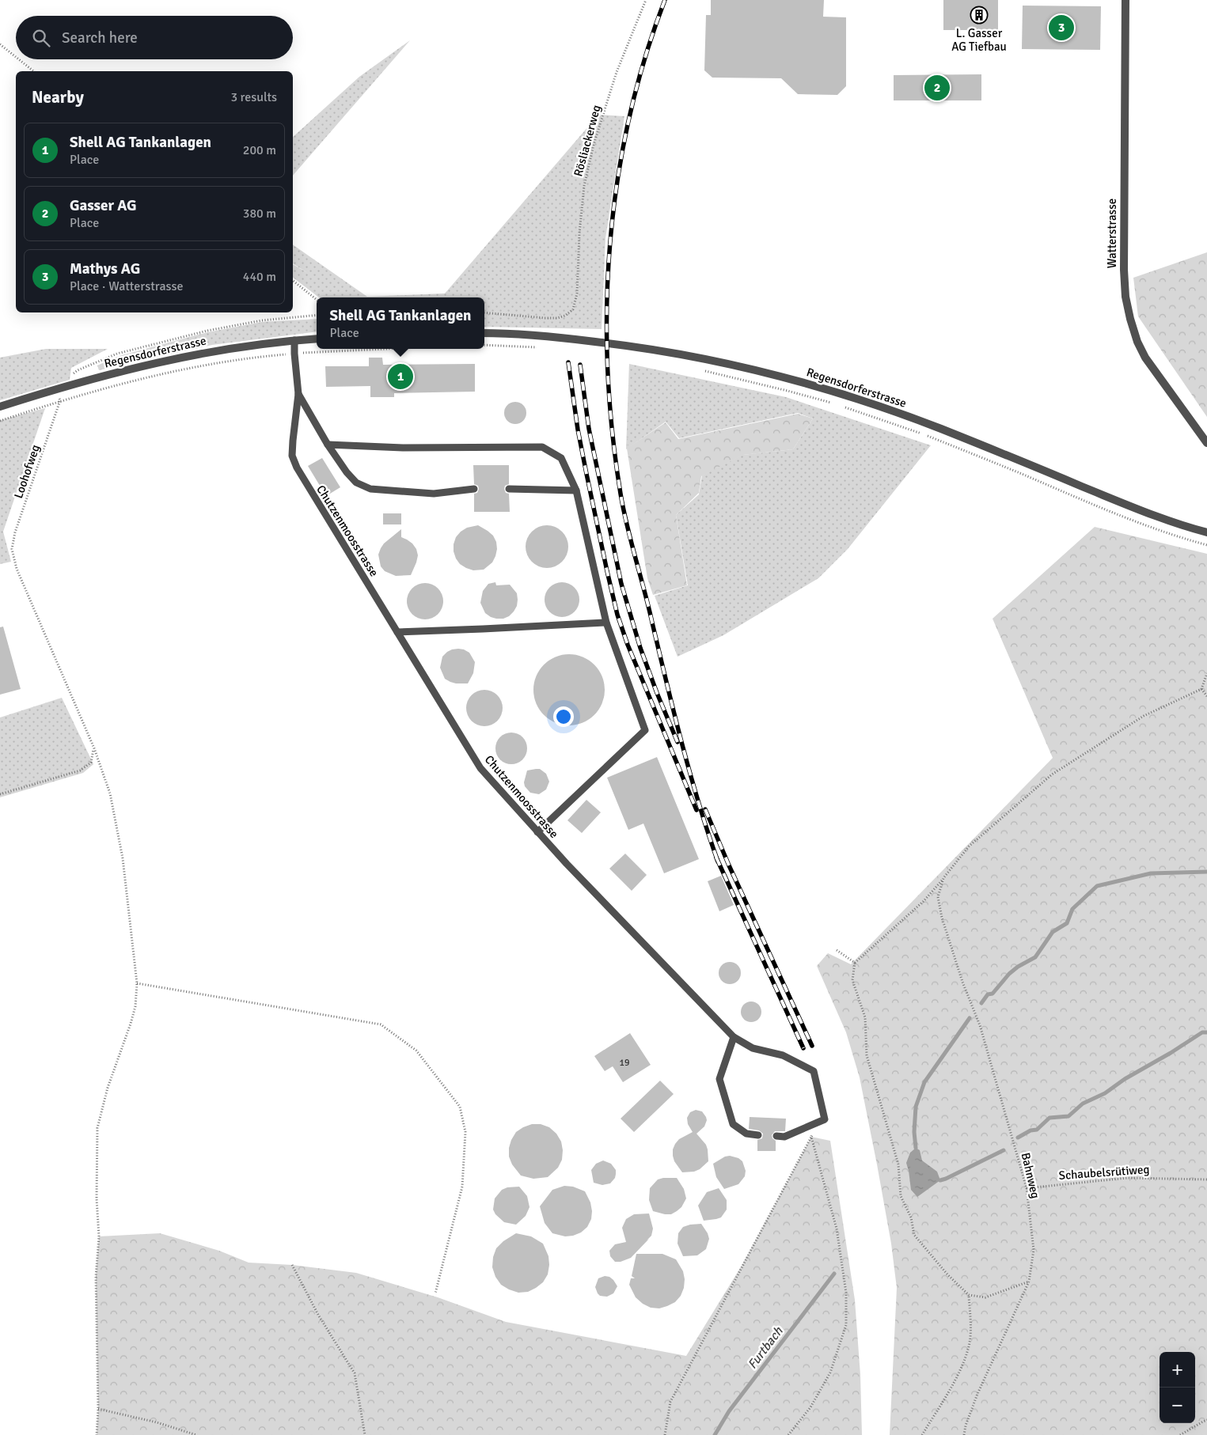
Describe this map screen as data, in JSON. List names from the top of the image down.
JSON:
{
  "streets": {
    "street": ["Watterstrasse", "Regensdorferstrasse"],
    "lane": ["Chutzenmoosstrasse"],
    "path": [
      "Rösliackerweg",
      "Loohofweg",
      "Schaubelsrütiweg",
      "Bahnweg"
    ]
  },
  "crossings": [
    ["Regensdorferstrasse", "Chutzenmoosstrasse"],
    ["Schaubelsrütiweg", "Bahnweg"]
  ],
  "water": ["Furtbach"],
  "places": {
    "building": ["L. Gasser AG Tiefbau"]
  },
  "house_numbers": ["19"],
  "page": {
    "pins": ["3", "2", "1"],
    "search": "Search here",
    "heading": ["Nearby", "3 results"],
    "list": [
      {
        "mark": "1",
        "name": "Shell AG Tankanlagen",
        "note": "Place",
        "value": "200 m"
      },
      {
        "mark": "2",
        "name": "Gasser AG",
        "note": "Place",
        "value": "380 m"
      },
      {
        "mark": "3",
        "name": "Mathys AG",
        "note": "Place · Watterstrasse",
        "value": "440 m"
      }
    ],
    "popup": ["Shell AG Tankanlagen", "Place"],
    "map_buttons": ["+", "−"]
  }
}
